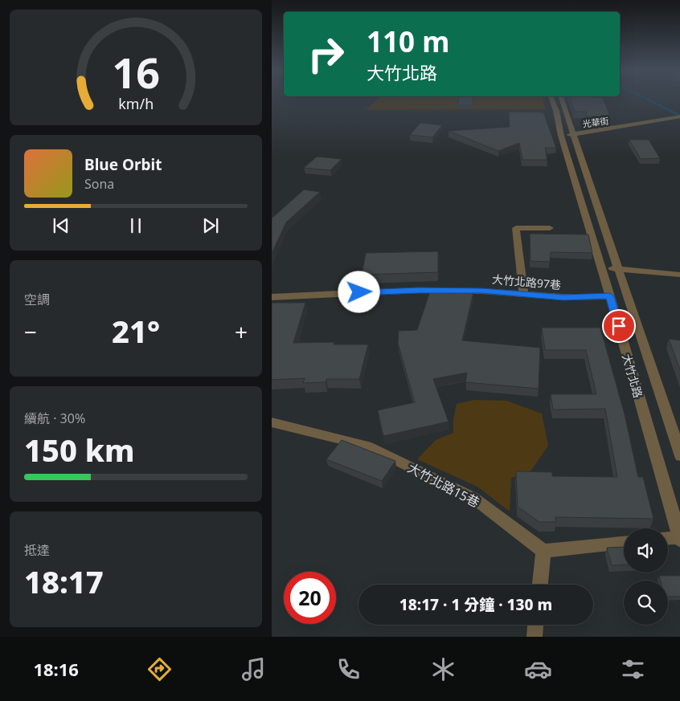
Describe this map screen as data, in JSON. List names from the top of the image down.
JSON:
{
  "streets": {
    "street": [
      "光華街",
      "大竹北路97巷",
      "大竹北路",
      "大竹北路15巷"
    ]
  },
  "crossings": [
    ["光華街", "大竹北路"],
    ["大竹北路97巷", "大竹北路"]
  ],
  "page": {
    "turn": ["110 m", "大竹北路"],
    "song": ["Blue Orbit", "Sona"],
    "tile": [
      "空調",
      ["續航 · 30%", "150 km"],
      ["抵達", "18:17"]
    ],
    "heat": ["−", "21°", "+"],
    "limit": "20",
    "trip": "18:17 · 1 分鐘 · 130 m",
    "tabs": "18:16",
    "gauge": ["16", "km/h"]
  }
}
